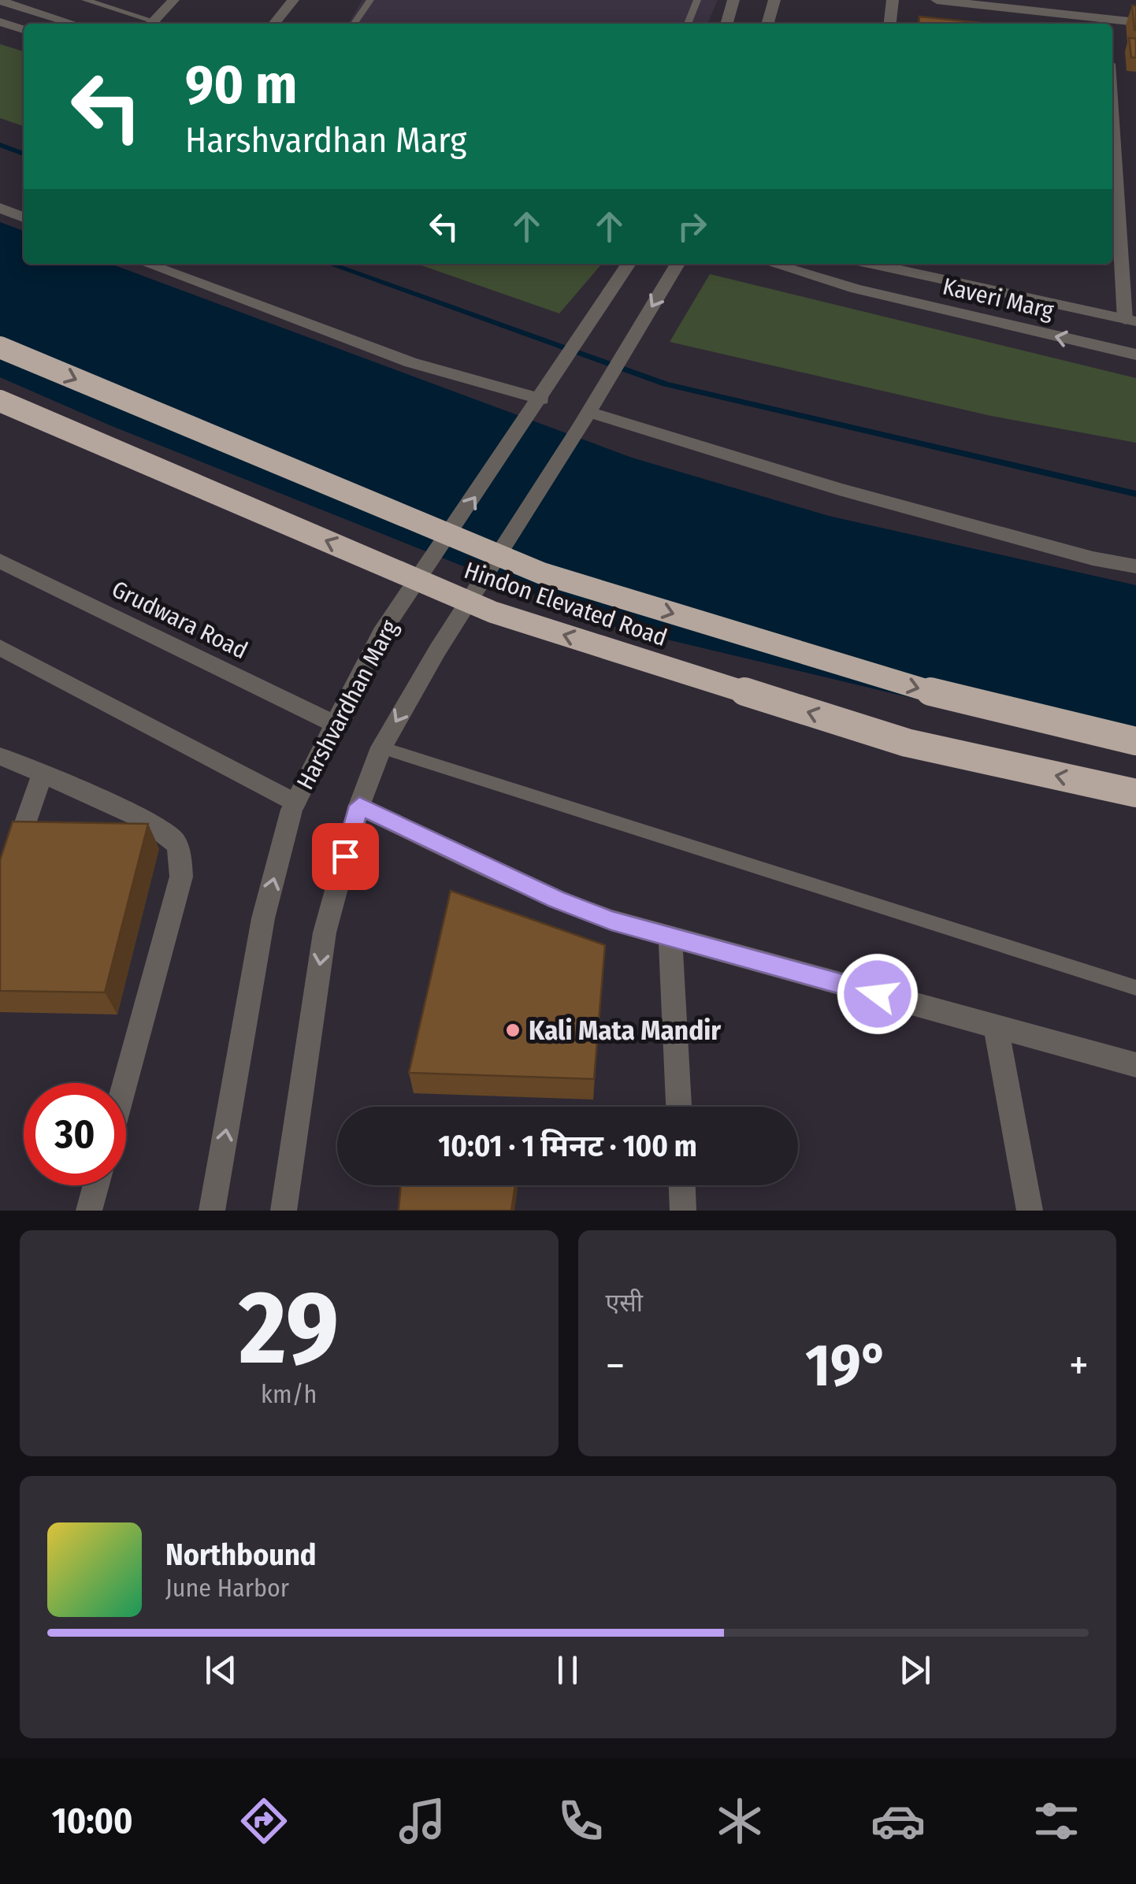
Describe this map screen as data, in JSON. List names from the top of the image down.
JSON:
{
  "streets": {
    "highway": ["Hindon Elevated Road"],
    "street": ["Kaveri Marg", "Grudwara Road", "Harshvardhan Marg"]
  },
  "crossings": [
    ["Grudwara Road", "Harshvardhan Marg"]
  ],
  "places": ["Kali Mata Mandir"],
  "page": {
    "turn": ["90 m", "Harshvardhan Marg"],
    "limit": "30",
    "trip": "10:01 · 1 मिनट · 100 m",
    "tile": [
      ["29", "km/h"],
      "एसी"
    ],
    "heat": ["−", "19°", "+"],
    "song": ["Northbound", "June Harbor"],
    "tabs": "10:00"
  }
}
